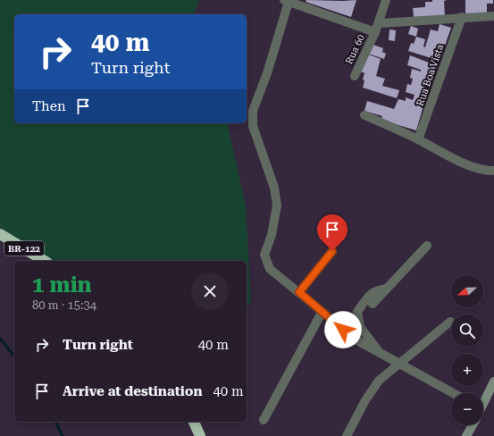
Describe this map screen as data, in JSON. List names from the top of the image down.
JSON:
{
  "streets": {
    "highway": ["BR-122"],
    "street": ["Rua 60", "Rua Boa Vista"]
  },
  "north": "left",
  "page": {
    "turn": ["40 m", "Turn right"],
    "then": "Then",
    "heading": ["1 min", "80 m · 15:34"],
    "map_buttons": ["+", "−"],
    "list": [
      {
        "name": "Turn right",
        "value": "40 m"
      },
      {
        "name": "Arrive at destination",
        "value": "40 m"
      }
    ]
  }
}
